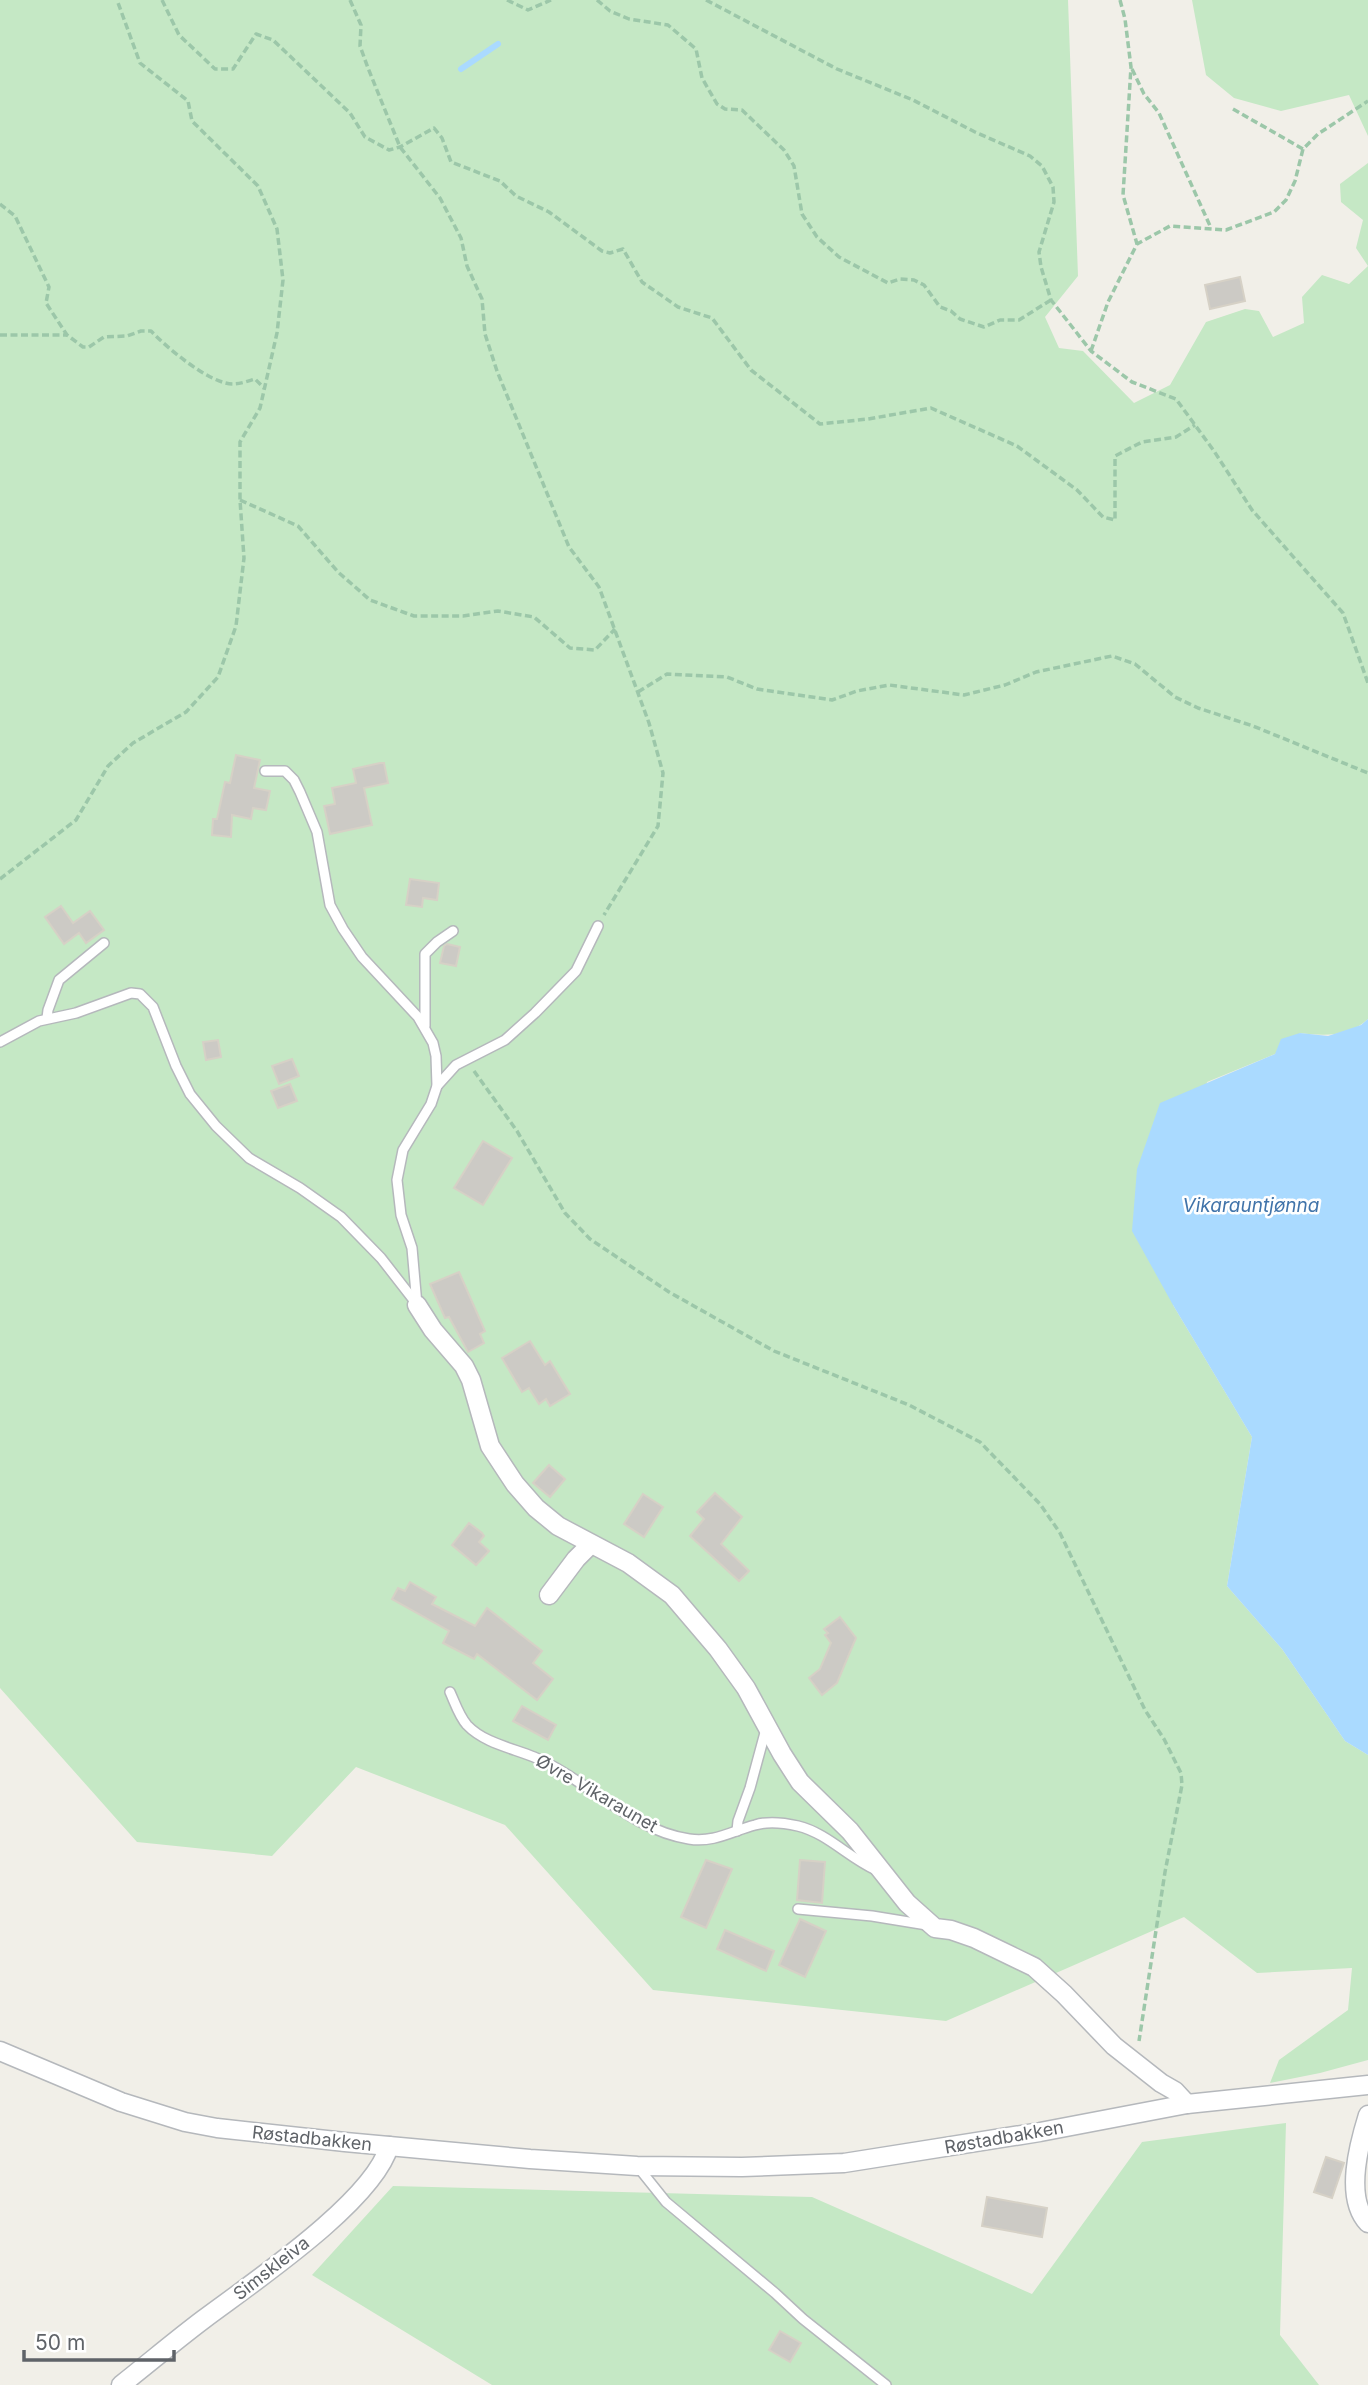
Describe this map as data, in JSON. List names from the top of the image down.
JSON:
{
  "streets": {
    "street": ["Øvre Vikaraunet", "Røstadbakken", "Simskleiva"]
  },
  "crossings": [
    ["Øvre Vikaraunet", "Røstadbakken"],
    ["Røstadbakken", "Simskleiva"]
  ],
  "water": ["Vikarauntjønna"],
  "scale_bar": "50 m"
}
